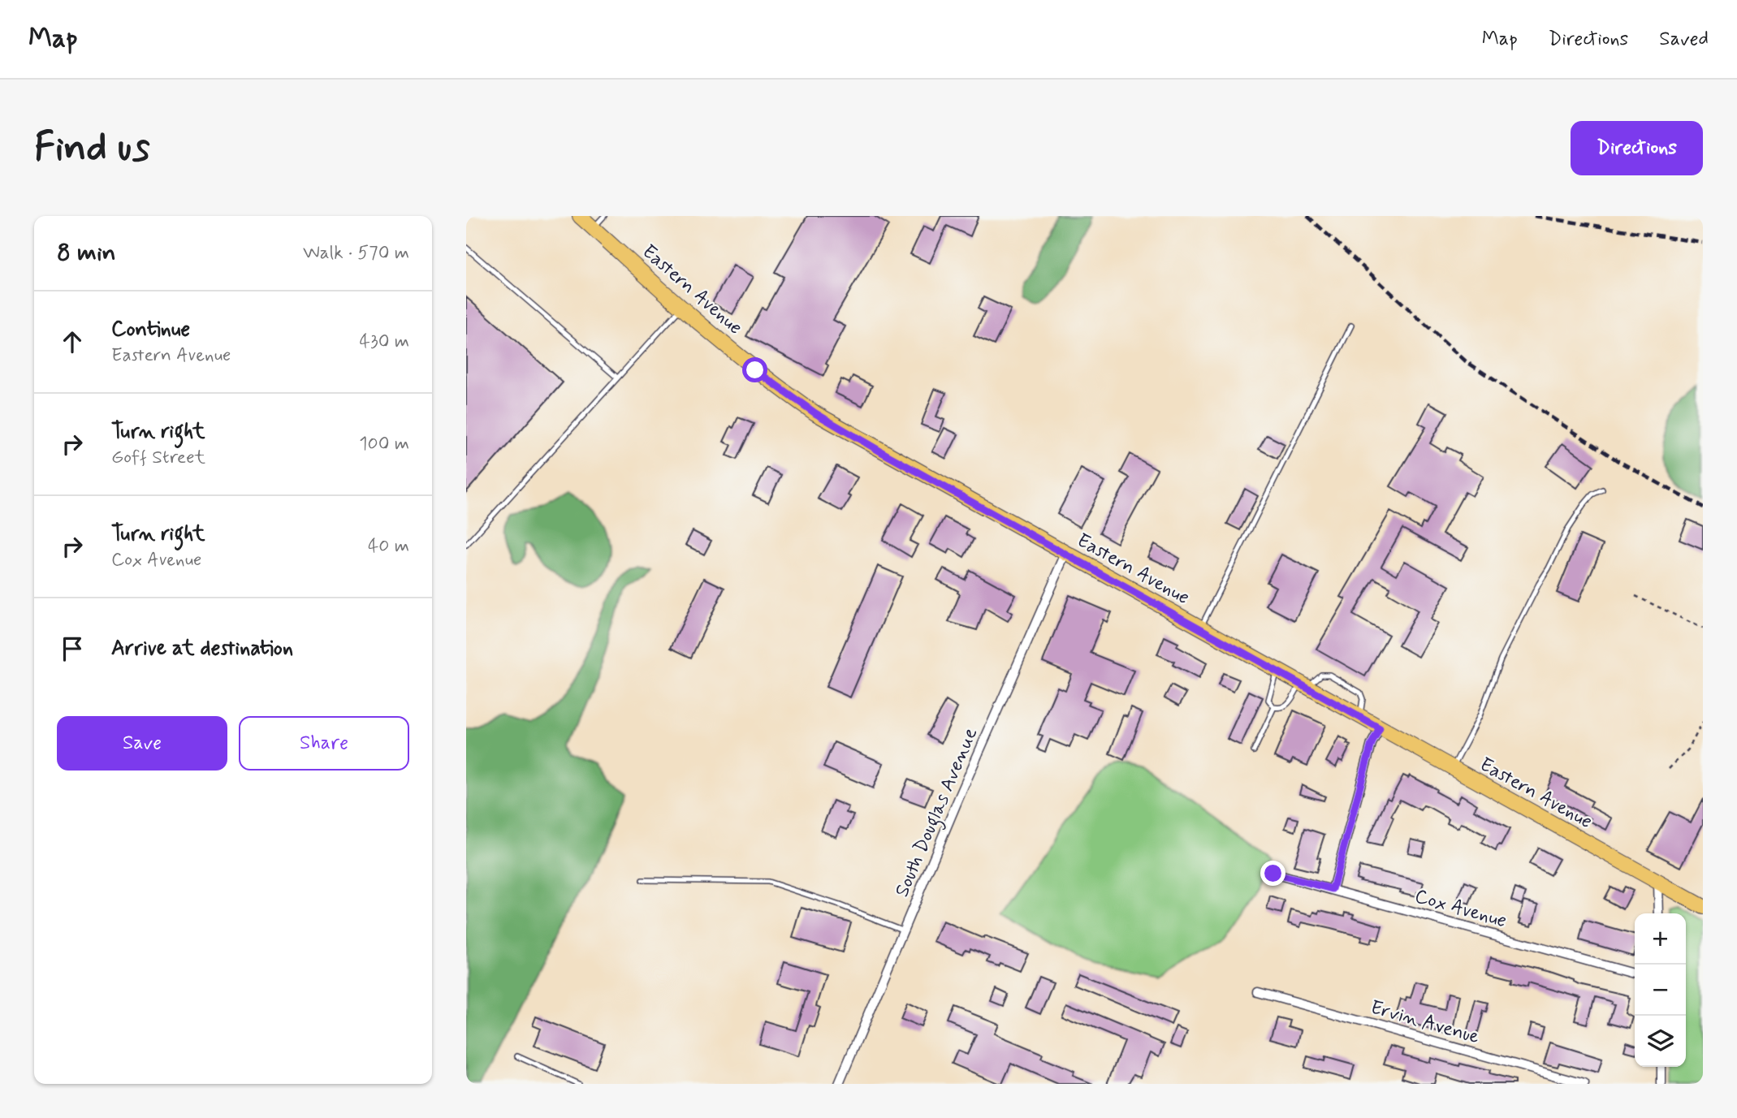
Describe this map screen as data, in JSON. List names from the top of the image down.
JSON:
{
  "streets": {
    "main road": ["Eastern Avenue"],
    "street": ["South Douglas Avenue", "Cox Avenue", "Ervin Avenue"]
  },
  "crossings": [
    ["Eastern Avenue", "South Douglas Avenue"]
  ],
  "page": {
    "header": "Map",
    "nav": ["Map", "Directions", "Saved"],
    "buttons": [
      "Directions",
      ["Save", "Share"]
    ],
    "title": "Find us",
    "heading": ["8 min", "Walk · 570 m"],
    "list": [
      ["Continue", "Eastern Avenue", "430 m"],
      ["Turn right", "Goff Street", "100 m"],
      ["Turn right", "Cox Avenue", "40 m"],
      "Arrive at destination"
    ],
    "map_buttons": ["+", "−"]
  }
}
